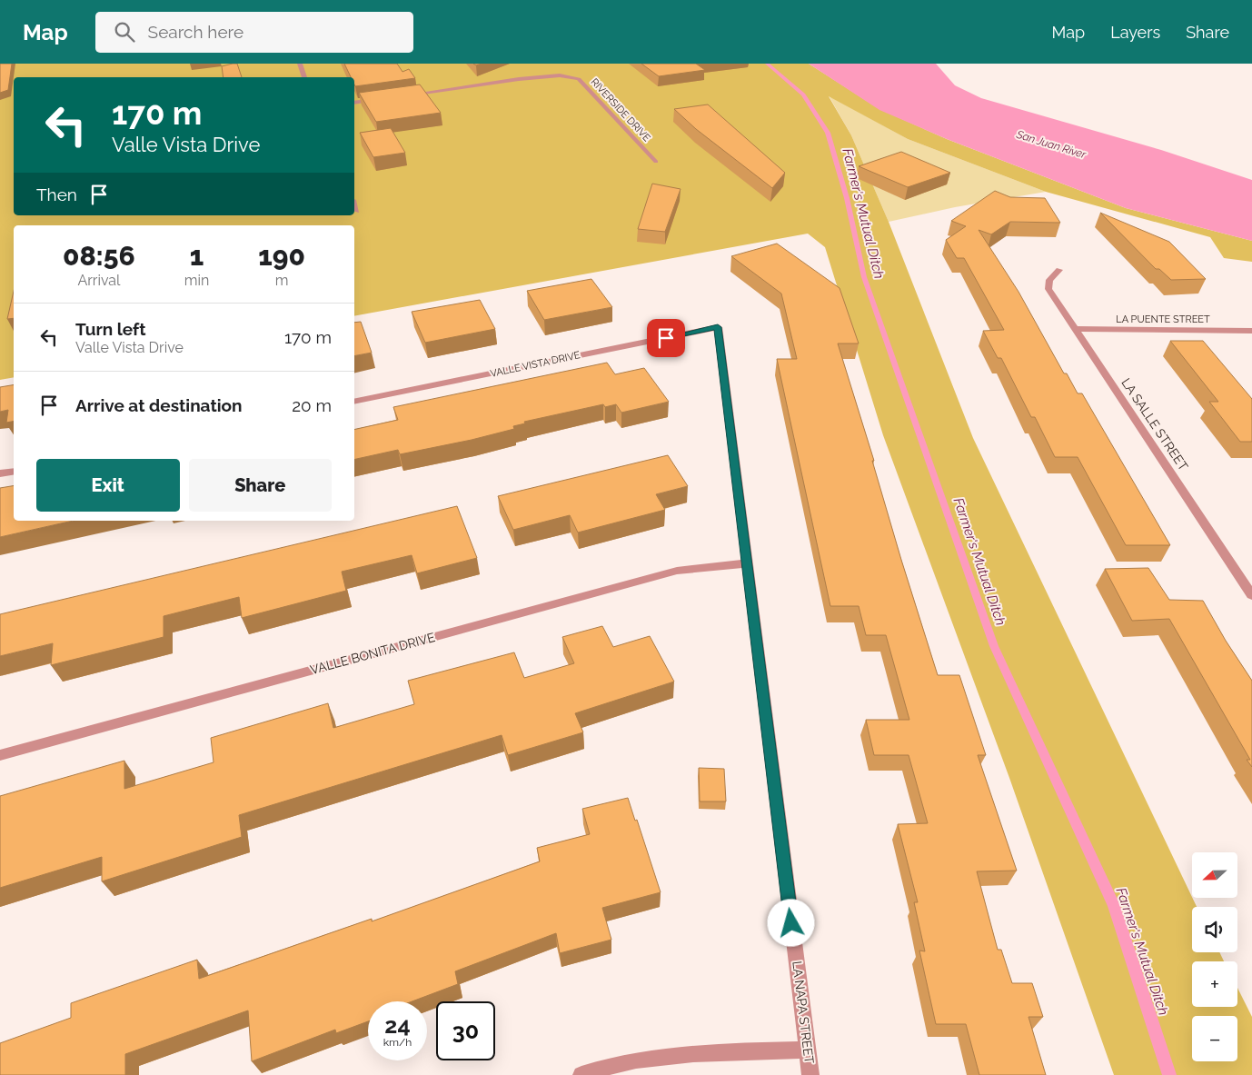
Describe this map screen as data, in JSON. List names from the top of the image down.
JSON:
{
  "streets": {
    "street": [
      "RIVERSIDE DRIVE",
      "LA PUENTE STREET",
      "VALLE VISTA DRIVE",
      "LA SALLE STREET",
      "VALLE BONITA DRIVE",
      "LA NAPA STREET"
    ]
  },
  "crossings": [
    ["LA PUENTE STREET", "LA SALLE STREET"],
    ["VALLE VISTA DRIVE", "LA NAPA STREET"],
    ["VALLE BONITA DRIVE", "LA NAPA STREET"]
  ],
  "water": ["San Juan River", "Farmer's Mutual Ditch"],
  "north": "left",
  "page": {
    "header": "Map",
    "search": "Search here",
    "nav": ["Map", "Layers", "Share"],
    "turn": ["170 m", "Valle Vista Drive"],
    "then": "Then",
    "eta": [
      "08:56",
      "Arrival",
      "1",
      "min",
      "190",
      "m"
    ],
    "list": [
      {
        "name": "Turn left",
        "note": "Valle Vista Drive",
        "value": "170 m"
      },
      {
        "name": "Arrive at destination",
        "value": "20 m"
      }
    ],
    "buttons": ["Exit", "Share"],
    "map_buttons": ["+", "−"],
    "speed": "24 km/h",
    "limit": "30"
  }
}
